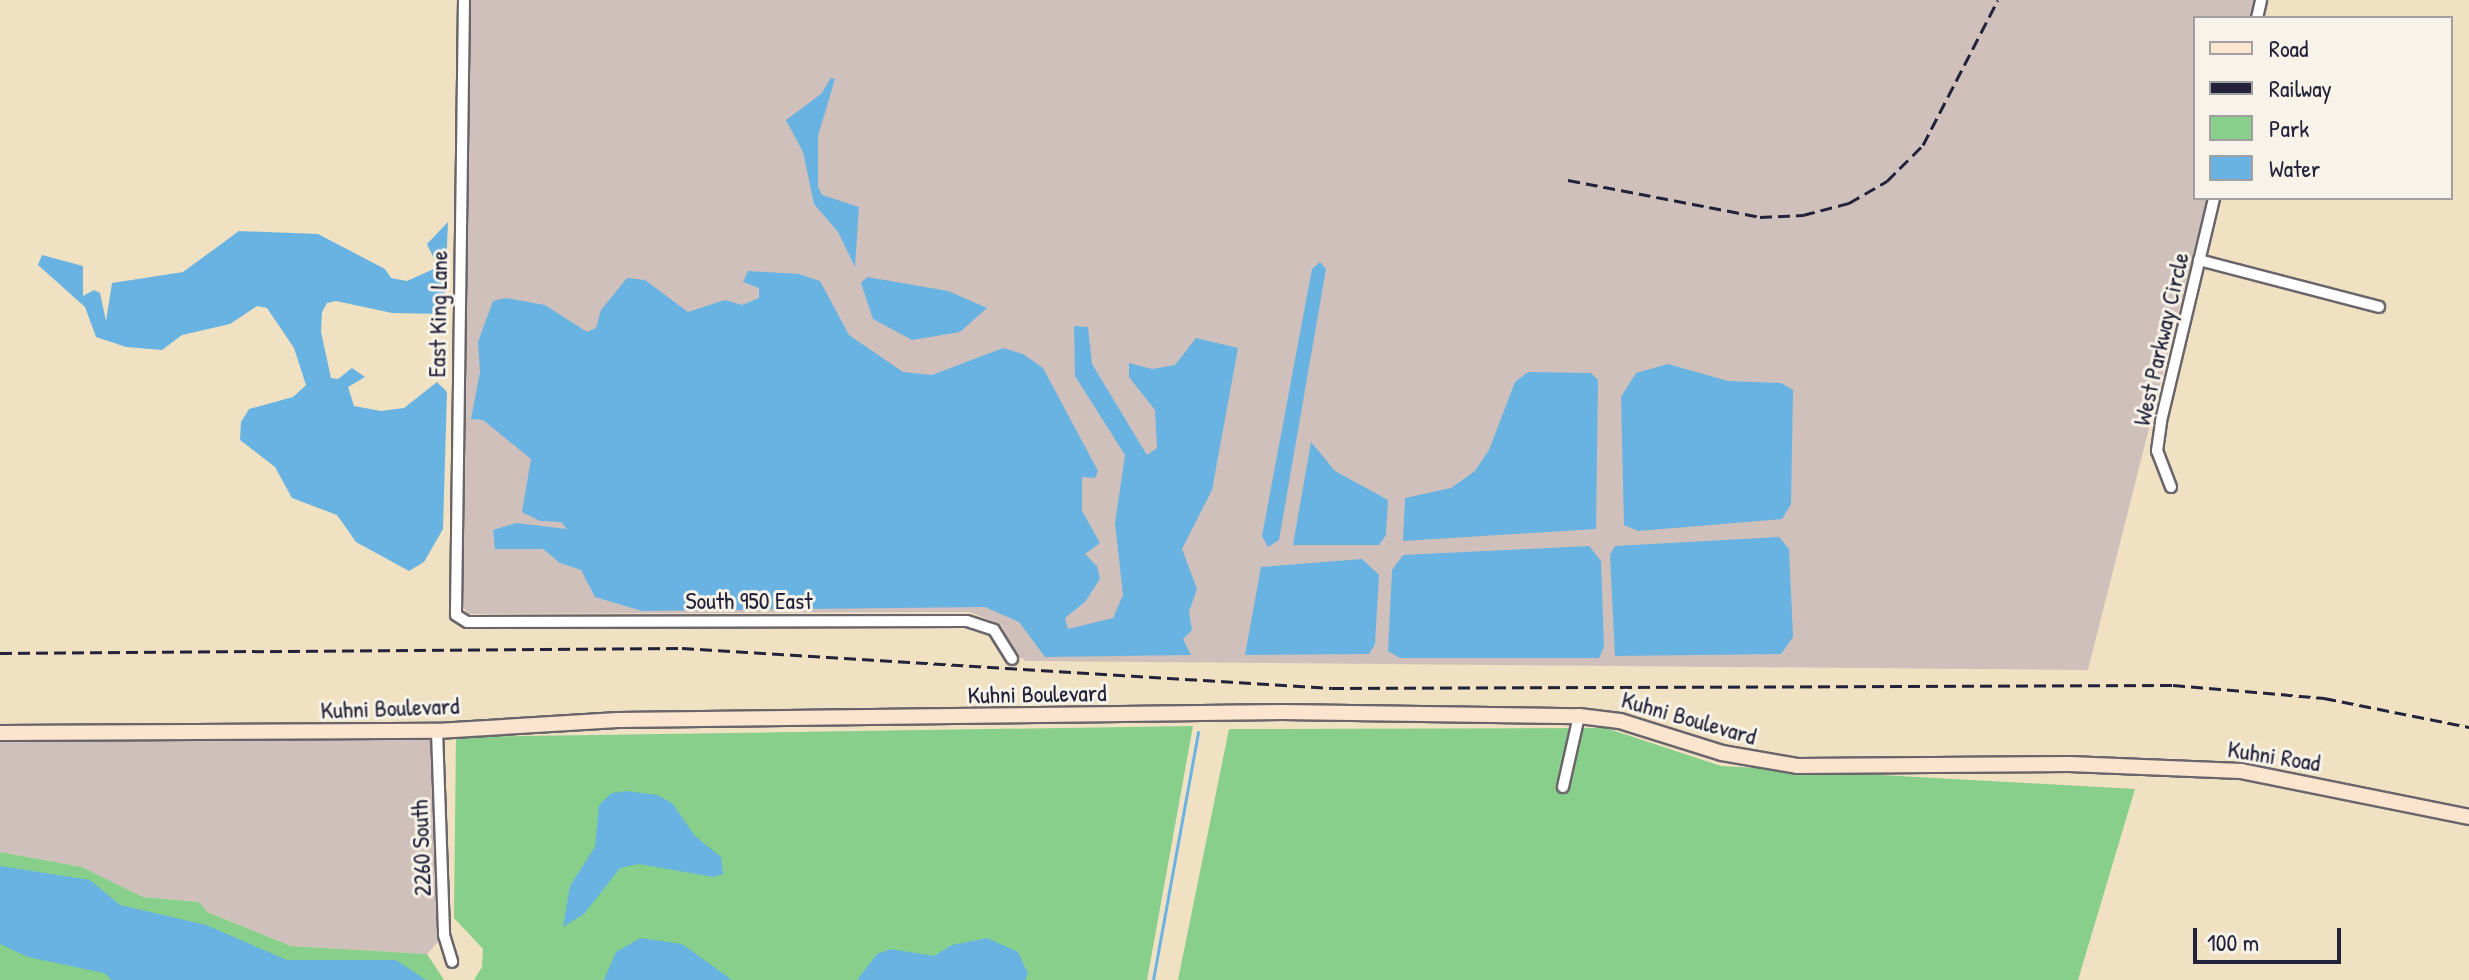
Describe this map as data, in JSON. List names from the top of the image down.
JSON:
{
  "streets": {
    "street": [
      "East King Lane",
      "West Parkway Circle",
      "South 950 East",
      "Kuhni Boulevard",
      "Kuhni Road",
      "2260 South"
    ]
  },
  "crossings": [
    ["East King Lane", "South 950 East"],
    ["Kuhni Boulevard", "Kuhni Road"],
    ["Kuhni Boulevard", "2260 South"]
  ],
  "legend": [
    "Road",
    "Railway",
    "Park",
    "Water"
  ],
  "scale_bar": "100 m"
}
